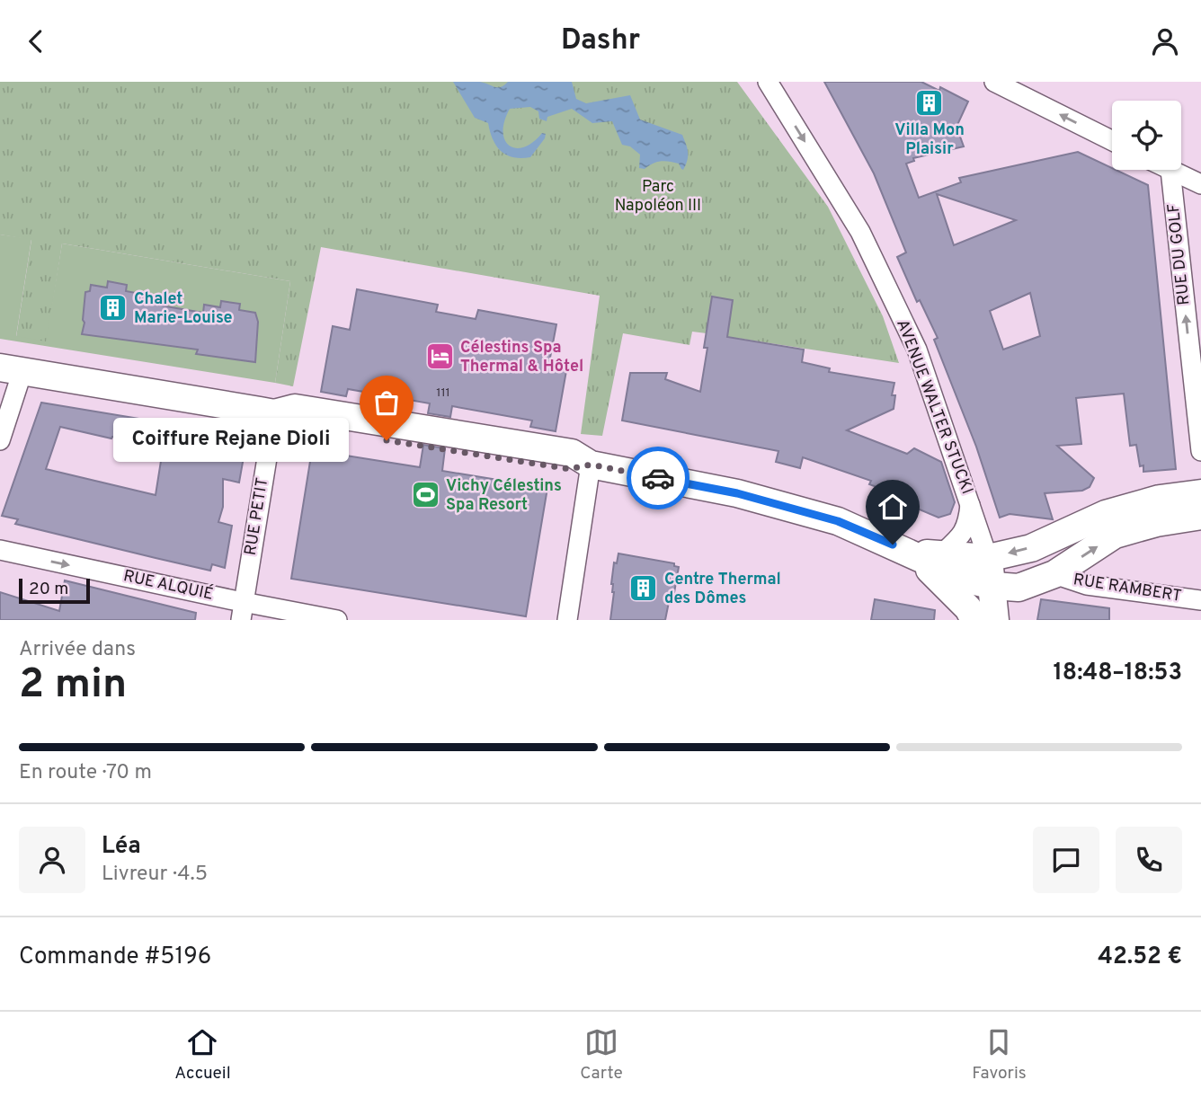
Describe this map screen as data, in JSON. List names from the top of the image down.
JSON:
{
  "streets": {
    "street": [
      "RUE DU GOLF",
      "AVENUE WALTER STUCKI",
      "RUE PETIT",
      "RUE ALQUIÉ",
      "RUE RAMBERT"
    ]
  },
  "crossings": [
    ["RUE PETIT", "RUE ALQUIÉ"]
  ],
  "one_way": ["RUE DU GOLF", "AVENUE WALTER STUCKI", "RUE ALQUIÉ"],
  "parks": ["Parc Napoléon III"],
  "places": {
    "building": ["Villa Mon Plaisir", "Chalet Marie-Louise", "Centre Thermal des Dômes"],
    "hotel": ["Célestins Spa Thermal & Hôtel"],
    "other": ["Coiffure Rejane Dioli"],
    "sports": ["Vichy Célestins Spa Resort"]
  },
  "house_numbers": ["111"],
  "scale_bar": "20 m",
  "page": {
    "header": "Dashr",
    "bubble": "Coiffure Rejane Dioli",
    "scale": "20 m",
    "heading": ["2 min", "Arrivée dans", "18:48–18:53"],
    "panel": [
      "Léa",
      "Livreur · 4.5",
      "Commande #5196",
      "42.52 €"
    ],
    "bar": "En route · 70 m",
    "tabs": ["Accueil", "Carte", "Favoris"]
  }
}
